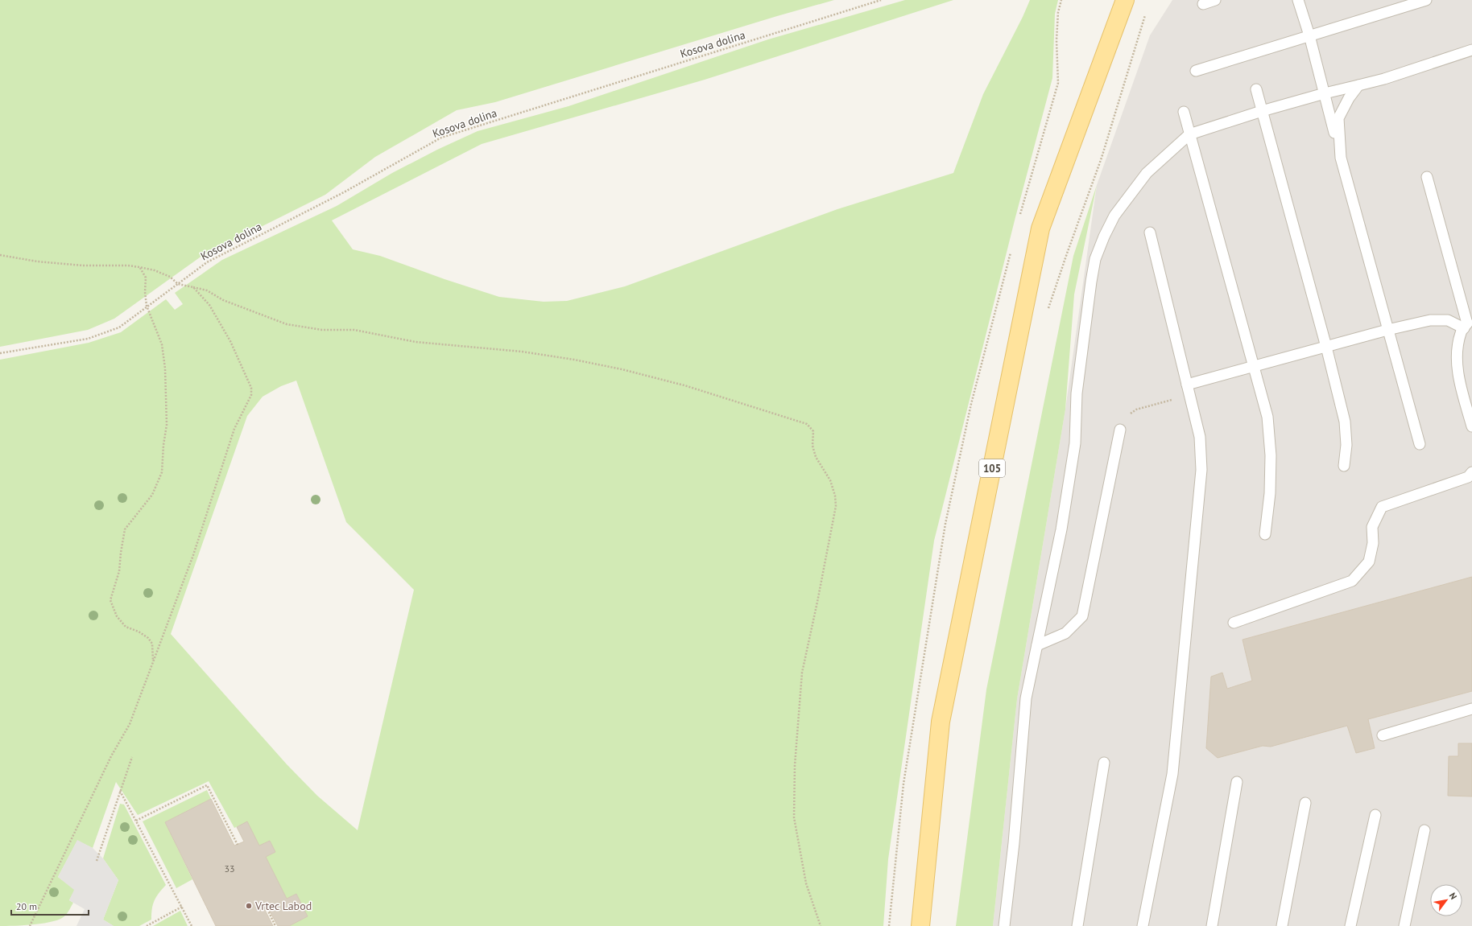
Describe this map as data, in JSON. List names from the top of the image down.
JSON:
{
  "streets": {
    "main road": ["105"],
    "path": ["Kosova dolina"]
  },
  "places": ["Vrtec Labod"],
  "house_numbers": ["33"],
  "scale_bar": "20 m",
  "north": "top right"
}
